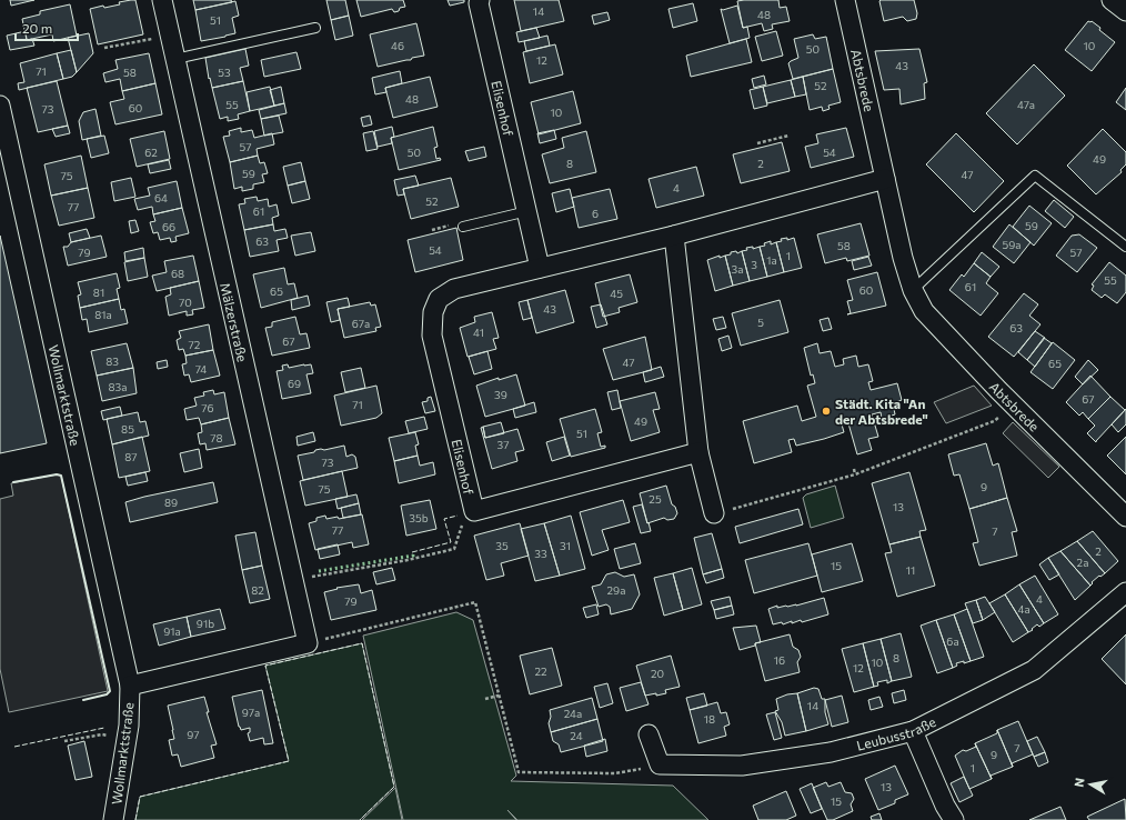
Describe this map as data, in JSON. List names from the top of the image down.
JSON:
{
  "streets": {
    "street": [
      "Abtsbrede",
      "Elisenhof",
      "Mälzerstraße",
      "Wollmarktstraße",
      "Leubusstraße"
    ]
  },
  "crossings": [
    ["Abtsbrede", "Elisenhof"],
    ["Mälzerstraße", "Wollmarktstraße"]
  ],
  "places": ["Städt. Kita \"An der Abtsbrede\""],
  "house_numbers": [
    "14",
    "48",
    "51",
    "46",
    "10",
    "50",
    "12",
    "43",
    "71",
    "58",
    "53",
    "52",
    "48",
    "55",
    "47a",
    "60",
    "73",
    "10",
    "57",
    "62",
    "50",
    "54",
    "49",
    "8",
    "2",
    "59",
    "47",
    "75",
    "4",
    "64",
    "52",
    "77",
    "61",
    "6",
    "59",
    "66",
    "63",
    "59a",
    "58",
    "54",
    "79",
    "57",
    "1",
    "1a",
    "3",
    "3a",
    "68",
    "55",
    "61",
    "60",
    "65",
    "81",
    "45",
    "70",
    "43",
    "81a",
    "5",
    "67a",
    "63",
    "41",
    "67",
    "72",
    "83",
    "47",
    "65",
    "74",
    "69",
    "83a",
    "39",
    "67",
    "71",
    "76",
    "49",
    "85",
    "51",
    "78",
    "37",
    "87",
    "73",
    "9",
    "75",
    "25",
    "89",
    "13",
    "35b",
    "77",
    "7",
    "35",
    "31",
    "2",
    "33",
    "2a",
    "15",
    "11",
    "82",
    "29a",
    "4",
    "79",
    "4a",
    "91b",
    "91a",
    "6a",
    "8",
    "16",
    "10",
    "12",
    "22",
    "20",
    "14",
    "97a",
    "24a",
    "18",
    "97",
    "24",
    "7",
    "9",
    "1",
    "13",
    "15"
  ],
  "scale_bar": "20 m",
  "north": "left"
}
